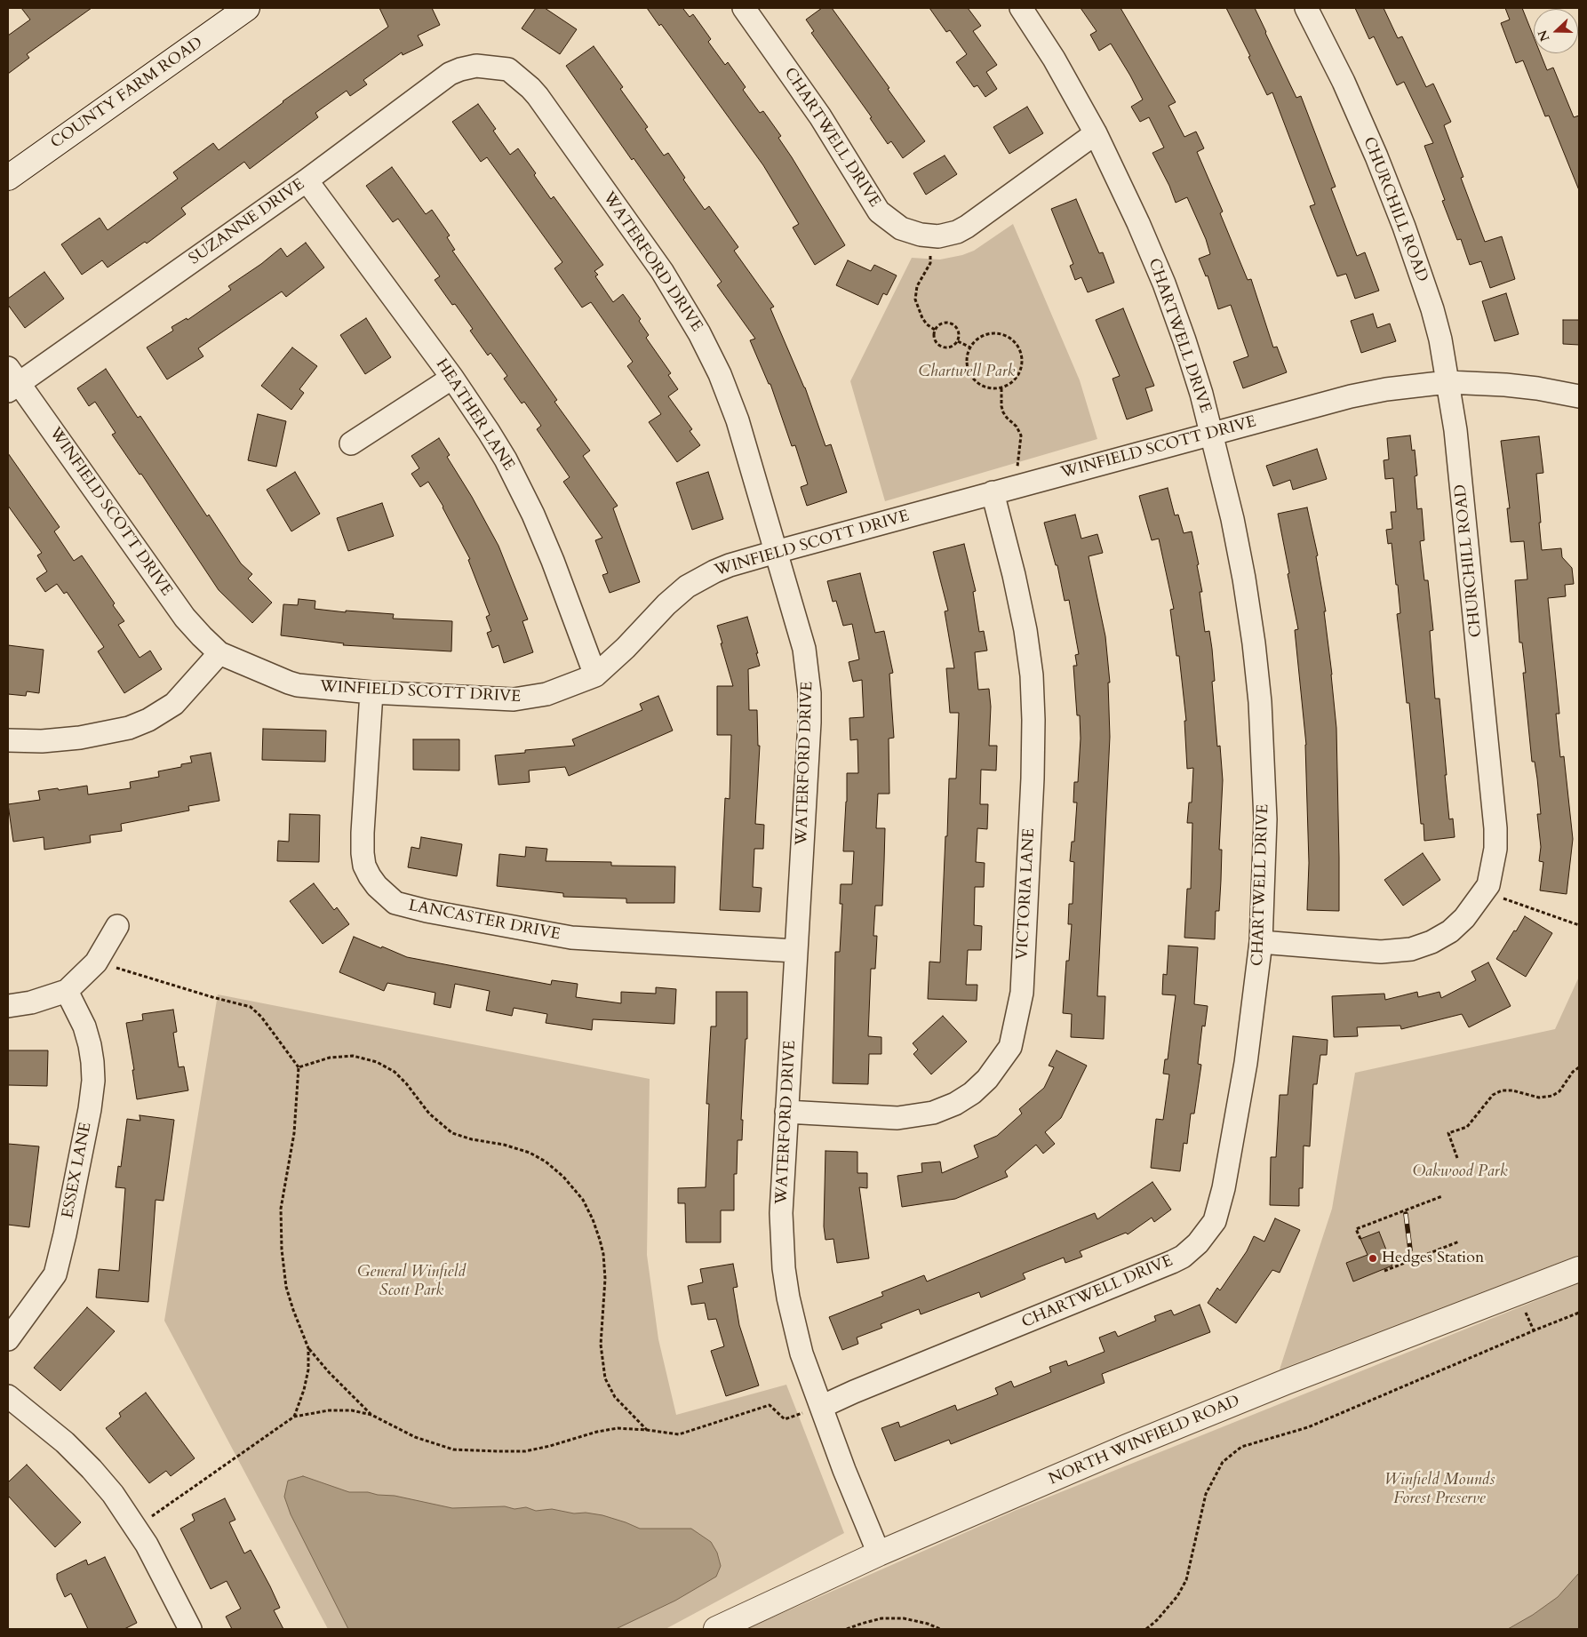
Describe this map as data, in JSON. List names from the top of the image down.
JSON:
{
  "streets": {
    "street": [
      "COUNTY FARM ROAD",
      "CHARTWELL DRIVE",
      "CHURCHILL ROAD",
      "SUZANNE DRIVE",
      "WATERFORD DRIVE",
      "HEATHER LANE",
      "WINFIELD SCOTT DRIVE",
      "VICTORIA LANE",
      "LANCASTER DRIVE",
      "ESSEX LANE",
      "NORTH WINFIELD ROAD"
    ]
  },
  "crossings": [
    ["CHARTWELL DRIVE", "CHURCHILL ROAD"],
    ["CHARTWELL DRIVE", "WATERFORD DRIVE"],
    ["CHARTWELL DRIVE", "WINFIELD SCOTT DRIVE"],
    ["CHURCHILL ROAD", "WINFIELD SCOTT DRIVE"],
    ["SUZANNE DRIVE", "WATERFORD DRIVE"],
    ["SUZANNE DRIVE", "HEATHER LANE"],
    ["SUZANNE DRIVE", "WINFIELD SCOTT DRIVE"],
    ["WATERFORD DRIVE", "WINFIELD SCOTT DRIVE"],
    ["WATERFORD DRIVE", "VICTORIA LANE"],
    ["WATERFORD DRIVE", "LANCASTER DRIVE"],
    ["WATERFORD DRIVE", "NORTH WINFIELD ROAD"],
    ["HEATHER LANE", "WINFIELD SCOTT DRIVE"],
    ["WINFIELD SCOTT DRIVE", "VICTORIA LANE"],
    ["WINFIELD SCOTT DRIVE", "LANCASTER DRIVE"]
  ],
  "parks": [
    "Chartwell Park",
    "Oakwood Park",
    "General Winfield Scott Park",
    "Winfield Mounds Forest Preserve"
  ],
  "places": ["Hedges Station"],
  "north": "left"
}
